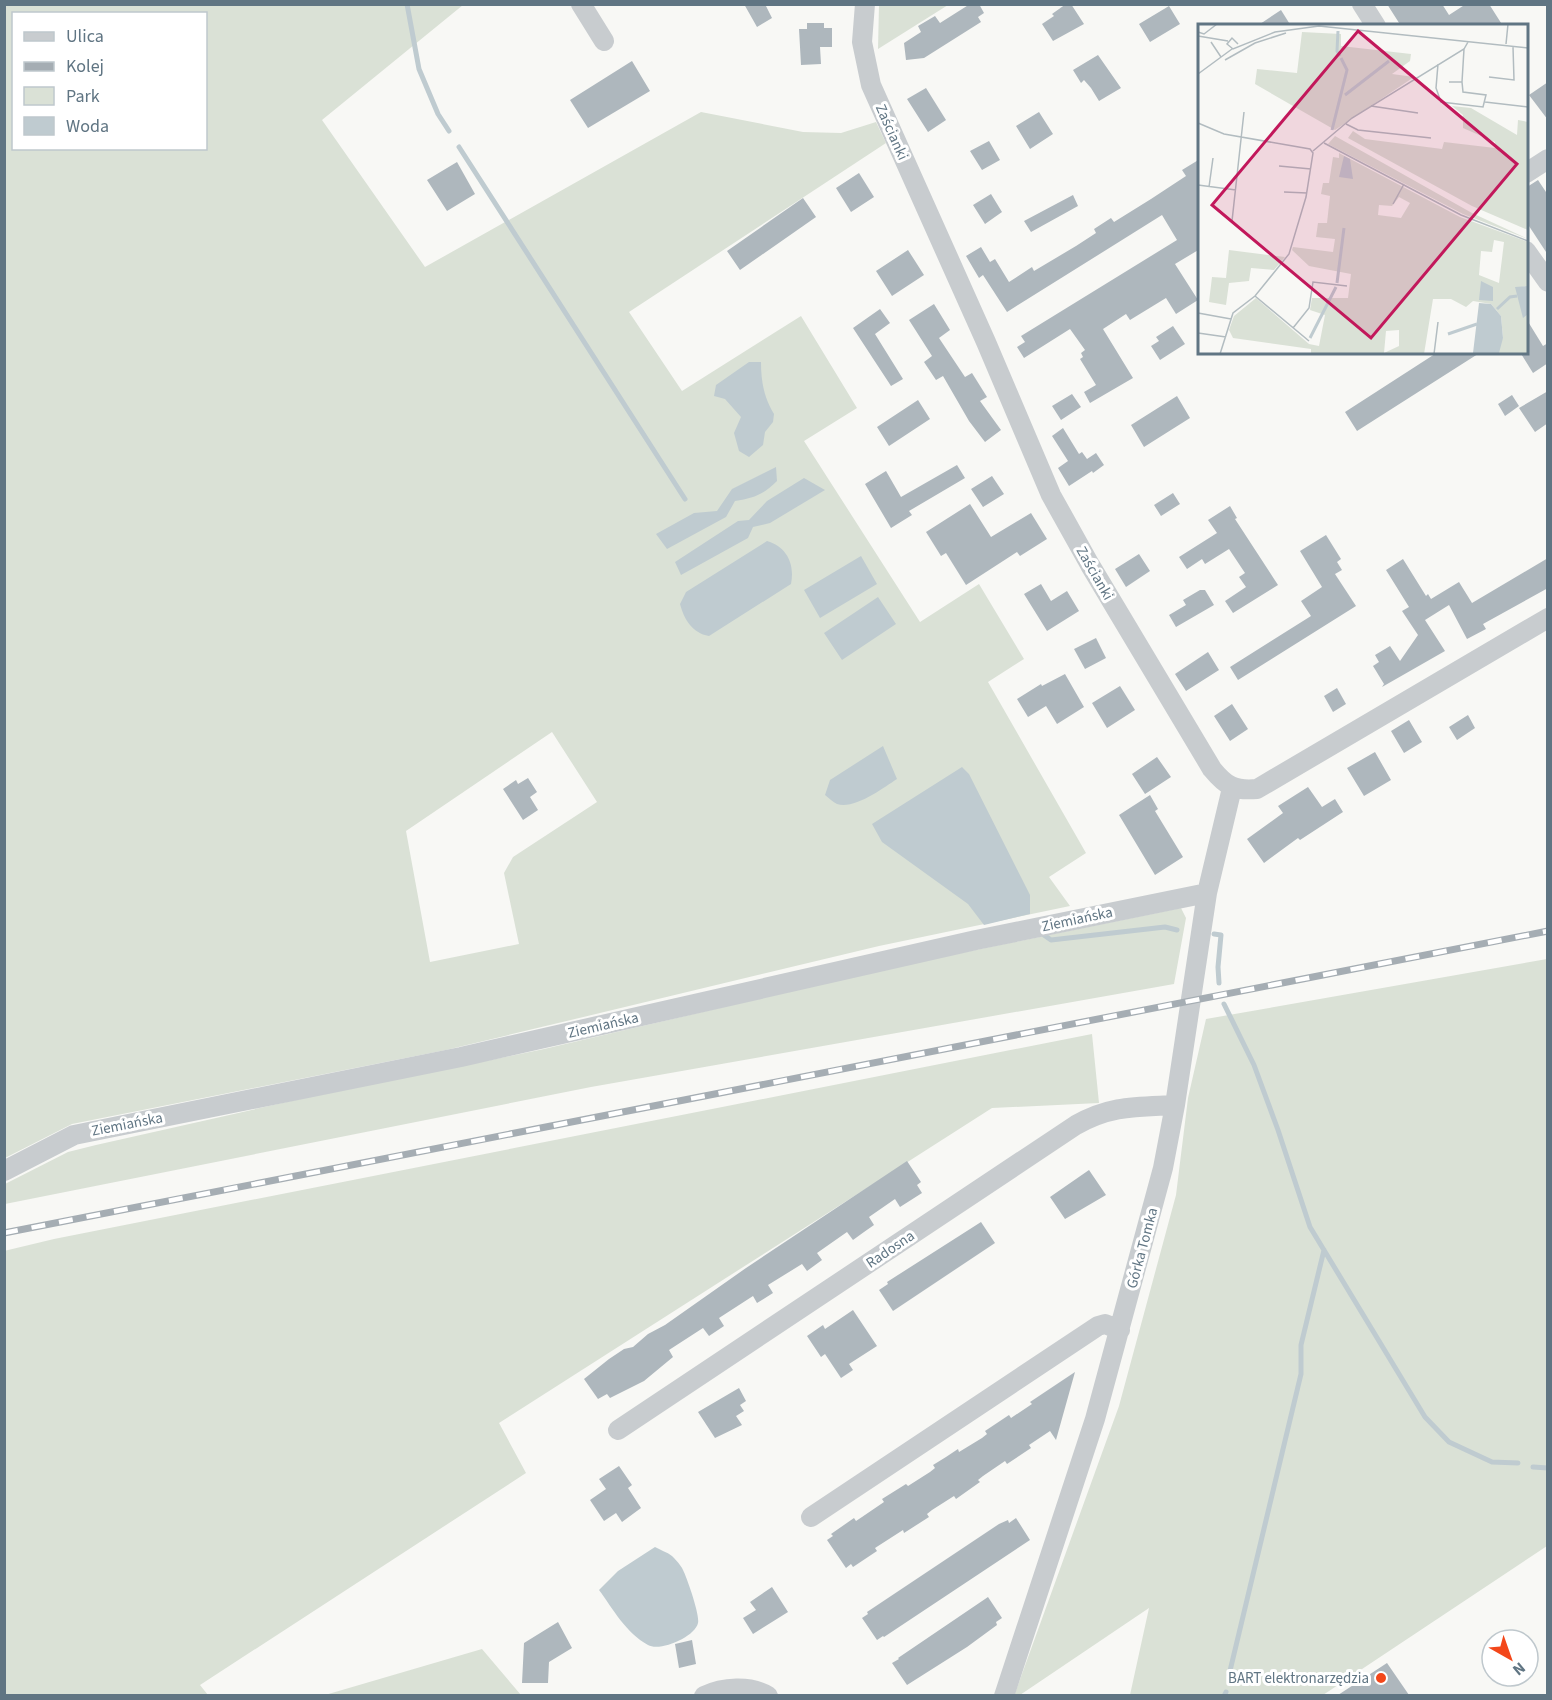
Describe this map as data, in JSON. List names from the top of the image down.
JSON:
{
  "streets": {
    "street": [
      "Zaścianki",
      "Ziemiańska",
      "Górka Tomka",
      "Radosna"
    ]
  },
  "crossings": [
    ["Zaścianki", "Górka Tomka"],
    ["Ziemiańska", "Górka Tomka"],
    ["Górka Tomka", "Radosna"]
  ],
  "places": ["BART elektronarzędzia"],
  "legend": [
    "Ulica",
    "Kolej",
    "Park",
    "Woda"
  ],
  "north": "bottom right"
}
